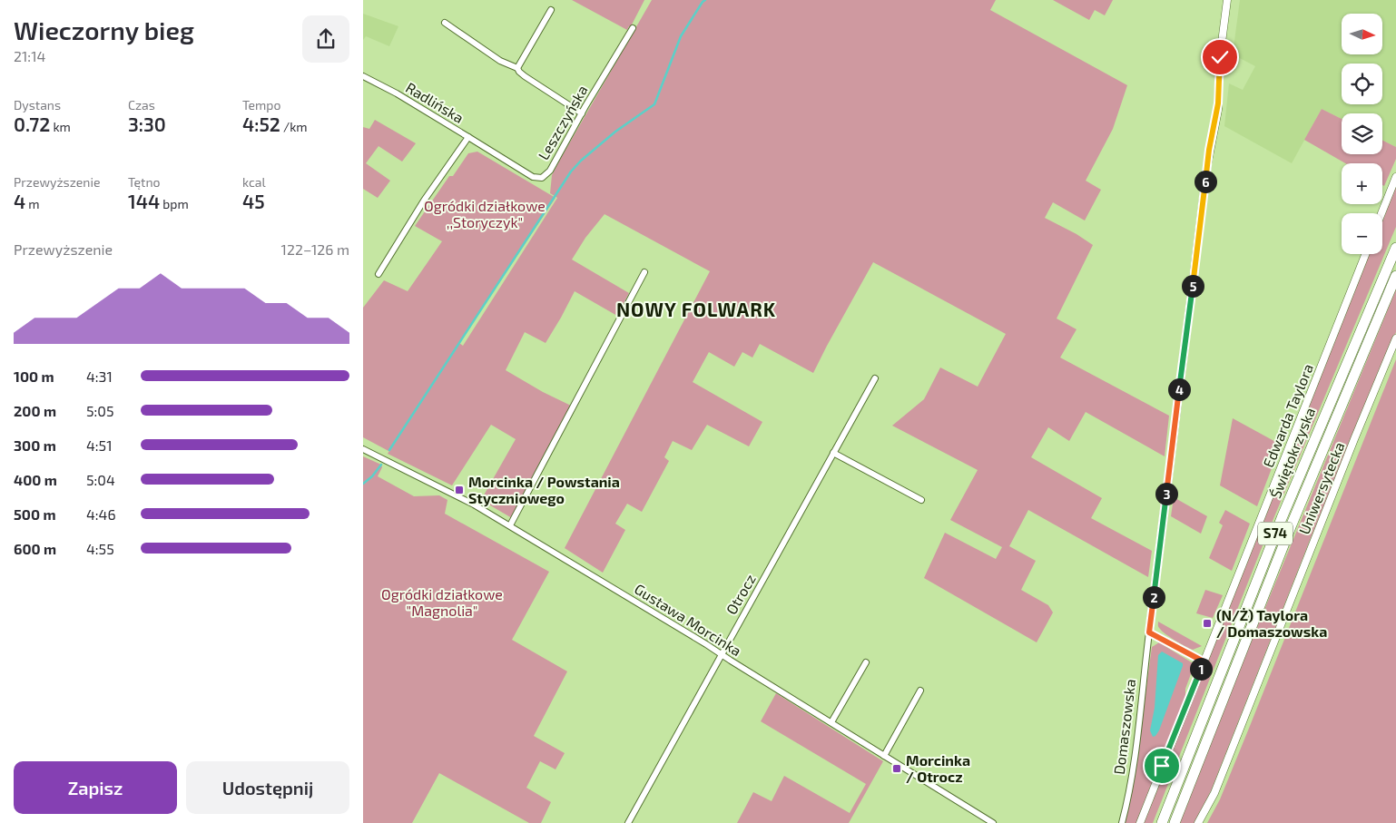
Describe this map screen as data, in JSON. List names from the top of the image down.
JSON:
{
  "streets": {
    "highway": ["Świętokrzyska", "S74"],
    "street": [
      "Radlińska",
      "Leszczyńska",
      "Edwarda Taylora",
      "Uniwersytecka",
      "Otrocz",
      "Gustawa Morcinka",
      "Domaszowska"
    ]
  },
  "crossings": [
    ["Radlińska", "Leszczyńska"],
    ["Otrocz", "Gustawa Morcinka"]
  ],
  "districts": ["NOWY FOLWARK"],
  "parks": ["Ogródki działkowe ,,Storyczyk\"", "Ogródki działkowe \"Magnolia\""],
  "places": {
    "transit": ["Morcinka / Powstania Styczniowego", "(N/Ż) Taylora / Domaszowska", "Morcinka / Otrocz"]
  },
  "north": "right",
  "page": {
    "heading": ["Wieczorny bieg", "21:14"],
    "map_buttons": ["+", "−"],
    "stats": [
      ["Dystans", "0.72 km"],
      ["Czas", "3:30"],
      ["Tempo", "4:52 /km"],
      ["Przewyższenie", "4 m"],
      ["Tętno", "144 bpm"],
      ["kcal", "45"]
    ],
    "pins": [
      "6",
      "5",
      "4",
      "3",
      "2",
      "1"
    ],
    "chart": ["Przewyższenie", "122–126 m"],
    "list": [
      {
        "name": "100 m",
        "note": "4:31"
      },
      {
        "name": "200 m",
        "note": "5:05"
      },
      {
        "name": "300 m",
        "note": "4:51"
      },
      {
        "name": "400 m",
        "note": "5:04"
      },
      {
        "name": "500 m",
        "note": "4:46"
      },
      {
        "name": "600 m",
        "note": "4:55"
      }
    ],
    "buttons": ["Zapisz", "Udostępnij"]
  }
}
